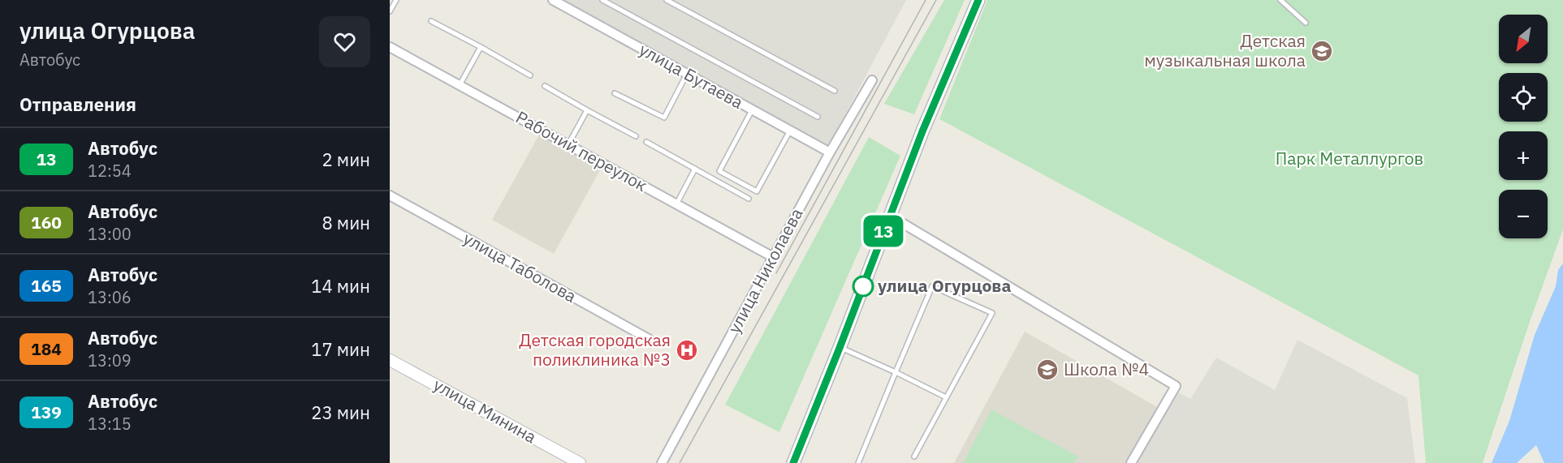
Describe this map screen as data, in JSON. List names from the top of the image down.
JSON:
{
  "streets": {
    "street": [
      "улица Бутаева",
      "Рабочий переулок",
      "улица Таболова",
      "улица Николаева",
      "улица Минина"
    ]
  },
  "crossings": [
    ["улица Бутаева", "улица Николаева"],
    ["Рабочий переулок", "улица Николаева"]
  ],
  "parks": ["Парк Металлургов"],
  "places": {
    "school or university": ["Детская музыкальная школа", "Школа №4"],
    "other": ["улица Огурцова"],
    "hospital": ["Детская городская поликлиника №3"]
  },
  "lines": ["bus line 13"],
  "north": "bottom left",
  "page": {
    "heading": [
      ["улица Огурцова", "Автобус"],
      "Отправления"
    ],
    "on_map": "13",
    "map_buttons": ["+", "−"],
    "list": [
      {
        "mark": "13",
        "name": "Автобус",
        "note": "12:54",
        "value": "2 мин"
      },
      {
        "mark": "160",
        "name": "Автобус",
        "note": "13:00",
        "value": "8 мин"
      },
      {
        "mark": "165",
        "name": "Автобус",
        "note": "13:06",
        "value": "14 мин"
      },
      {
        "mark": "184",
        "name": "Автобус",
        "note": "13:09",
        "value": "17 мин"
      },
      {
        "mark": "139",
        "name": "Автобус",
        "note": "13:15",
        "value": "23 мин"
      }
    ]
  }
}
